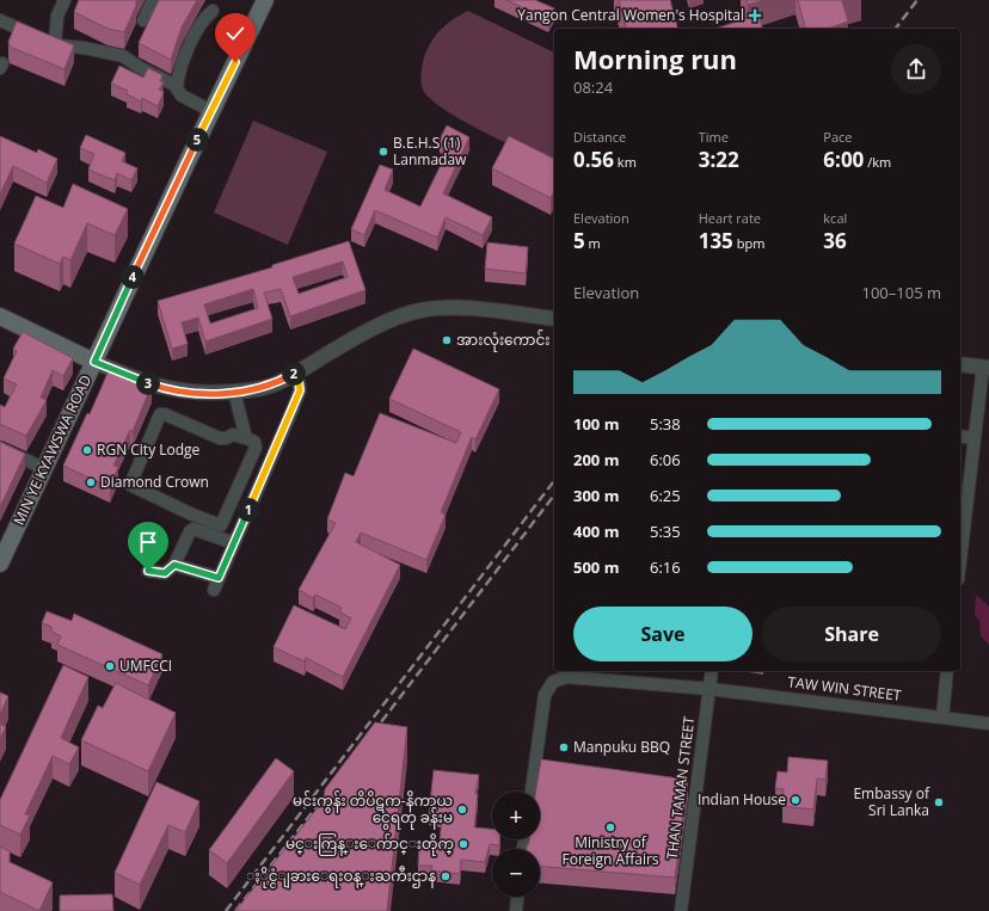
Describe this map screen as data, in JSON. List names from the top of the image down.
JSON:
{
  "streets": {
    "main road": ["MIN YE KYAWSWA ROAD"],
    "street": ["TAW WIN STREET", "THAN TAMAN STREET"]
  },
  "crossings": [
    ["TAW WIN STREET", "THAN TAMAN STREET"]
  ],
  "places": {
    "health": ["Yangon Central Women's Hospital"],
    "other": [
      "B.E.H.S (1) Lanmadaw",
      "အားလုံးကောင်း",
      "RGN City Lodge",
      "Diamond Crown",
      "UMFCCI",
      "Manpuku BBQ",
      "Indian House",
      "Embassy of Sri Lanka",
      "မင်းကွန်း တိပိဋက-နိကာယ ငွေရတု ခန်းမ",
      "Ministry of Foreign Affairs",
      "မင္းကြန္းေက်ာင္းတိုက္",
      "ႏိုင္ငံျခားေရးဝန္းႀကီးဌာန"
    ]
  },
  "page": {
    "heading": ["Morning run", "08:24"],
    "stats": [
      ["Distance", "0.56 km"],
      ["Time", "3:22"],
      ["Pace", "6:00 /km"],
      ["Elevation", "5 m"],
      ["Heart rate", "135 bpm"],
      ["kcal", "36"]
    ],
    "pins": [
      "5",
      "4",
      "2",
      "3",
      "1"
    ],
    "chart": ["Elevation", "100–105 m"],
    "list": [
      {
        "name": "100 m",
        "note": "5:38"
      },
      {
        "name": "200 m",
        "note": "6:06"
      },
      {
        "name": "300 m",
        "note": "6:25"
      },
      {
        "name": "400 m",
        "note": "5:35"
      },
      {
        "name": "500 m",
        "note": "6:16"
      }
    ],
    "buttons": ["Save", "Share"],
    "map_buttons": ["+", "−"]
  }
}
